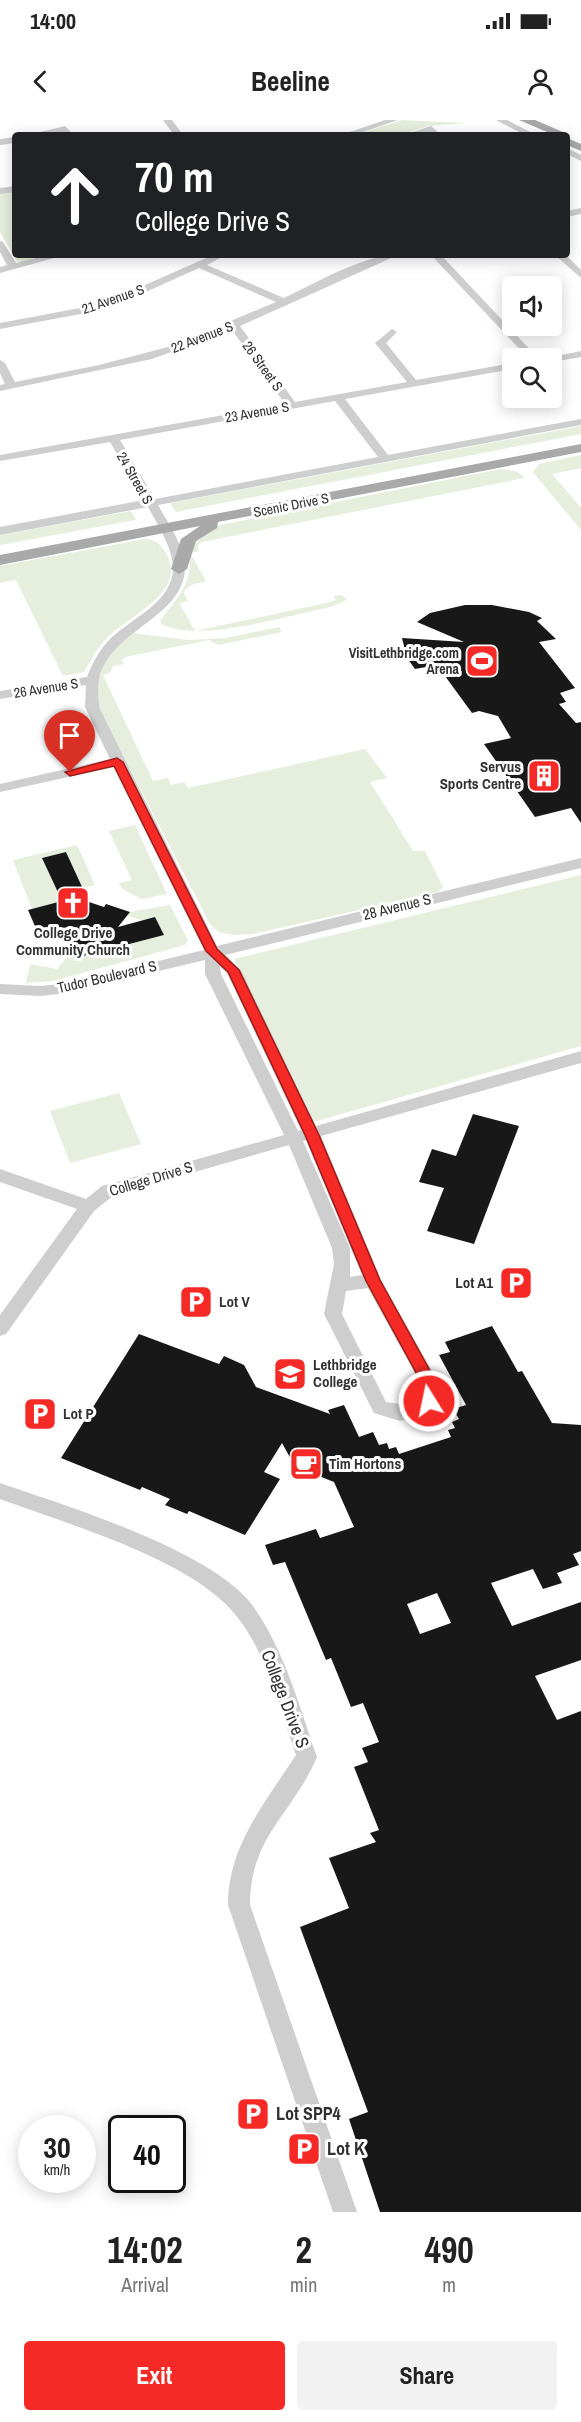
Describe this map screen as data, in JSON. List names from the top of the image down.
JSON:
{
  "streets": {
    "main road": ["Scenic Drive S"],
    "street": [
      "21 Avenue S",
      "22 Avenue S",
      "26 Street S",
      "23 Avenue S",
      "24 Street S",
      "26 Avenue S",
      "28 Avenue S",
      "Tudor Boulevard S",
      "College Drive S"
    ]
  },
  "crossings": [
    ["22 Avenue S", "26 Street S"],
    ["26 Street S", "23 Avenue S"],
    ["23 Avenue S", "24 Street S"],
    ["24 Street S", "Scenic Drive S"],
    ["28 Avenue S", "Tudor Boulevard S"]
  ],
  "places": {
    "sports": ["VisitLethbridge.com Arena"],
    "building": ["Servus Sports Centre"],
    "church": ["College Drive Community Church"],
    "parking": [
      "Lot A1",
      "Lot V",
      "Lot P",
      "Lot SPP4",
      "Lot K"
    ],
    "school or university": ["Lethbridge College"],
    "cafe": ["Tim Hortons"]
  },
  "page": {
    "status": "14:00",
    "header": "Beeline",
    "turn": ["70 m", "College Drive S"],
    "speed": "30 km/h",
    "limit": "40",
    "eta": [
      "14:02",
      "Arrival",
      "2",
      "min",
      "490",
      "m"
    ],
    "buttons": ["Exit", "Share"]
  }
}
